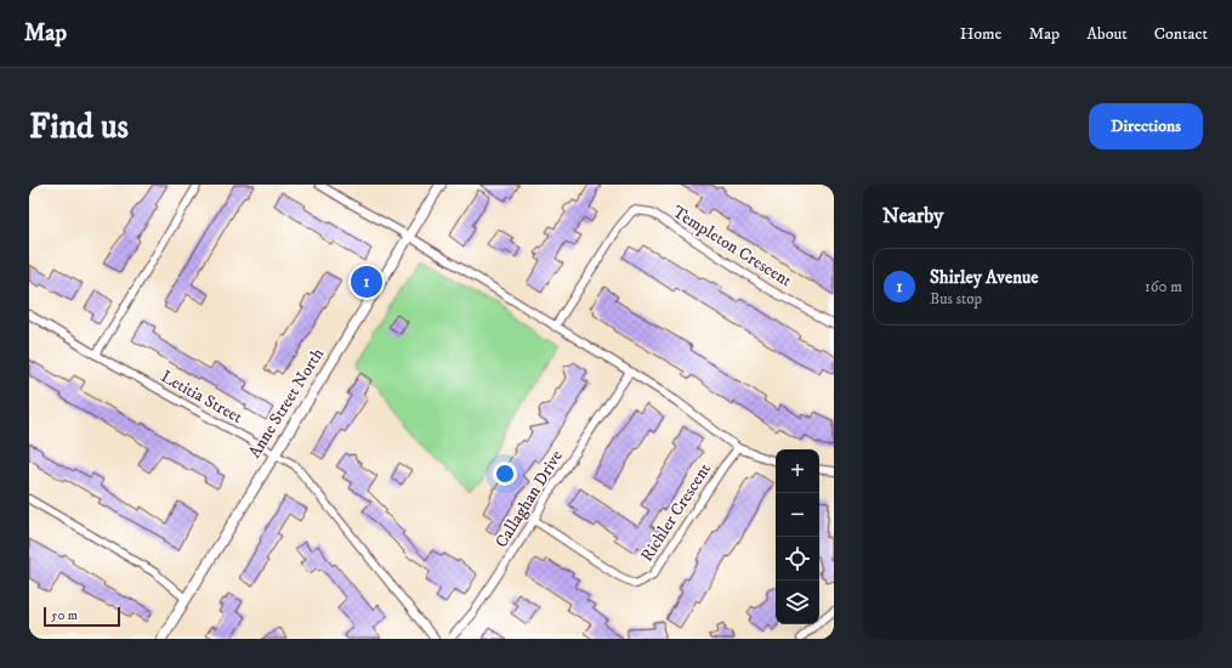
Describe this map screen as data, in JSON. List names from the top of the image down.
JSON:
{
  "streets": {
    "street": [
      "Templeton Crescent",
      "Letitia Street",
      "Anne Street North",
      "Callaghan Drive",
      "Richler Crescent"
    ]
  },
  "crossings": [
    ["Letitia Street", "Anne Street North"],
    ["Callaghan Drive", "Richler Crescent"]
  ],
  "scale_bar": "50 m",
  "page": {
    "header": "Map",
    "nav": [
      "Home",
      "Map",
      "About",
      "Contact"
    ],
    "buttons": "Directions",
    "title": "Find us",
    "heading": "Nearby",
    "list": [
      {
        "mark": "1",
        "name": "Shirley Avenue",
        "note": "Bus stop",
        "value": "160 m"
      }
    ],
    "pins": "1",
    "map_buttons": ["+", "−"],
    "scale": "50 m"
  }
}
